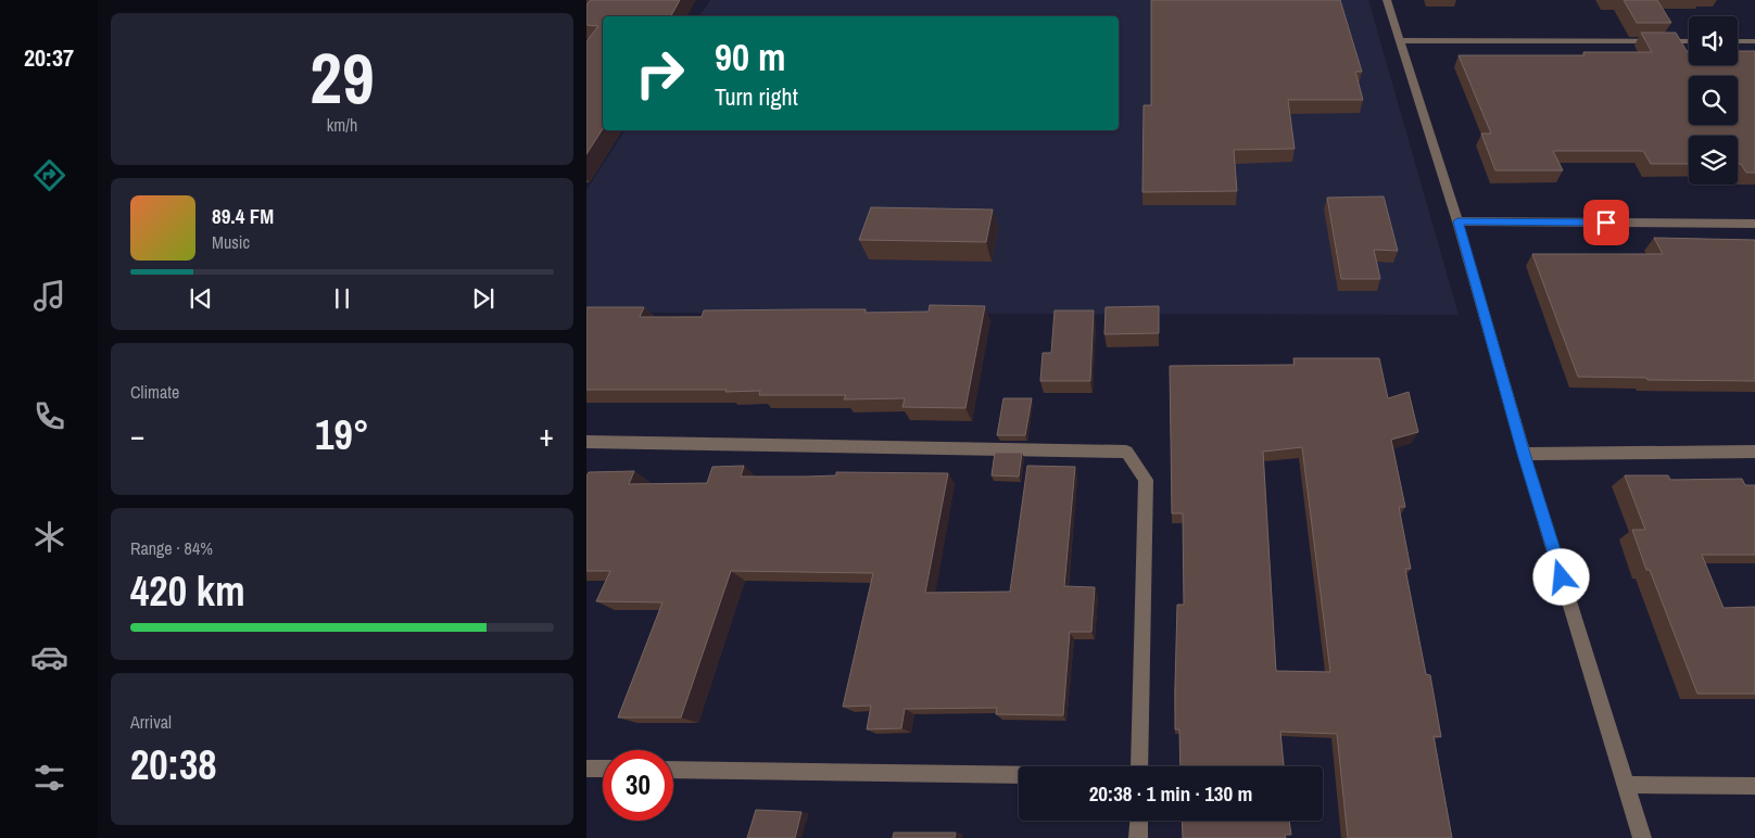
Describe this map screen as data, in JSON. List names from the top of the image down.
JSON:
{
  "page": {
    "tabs": "20:37",
    "tile": [
      ["29", "km/h"],
      "Climate",
      ["Range · 84%", "420 km"],
      ["Arrival", "20:38"]
    ],
    "turn": ["90 m", "Turn right"],
    "song": ["89.4 FM", "Music"],
    "heat": ["−", "19°", "+"],
    "limit": "30",
    "trip": "20:38 · 1 min · 130 m"
  }
}
